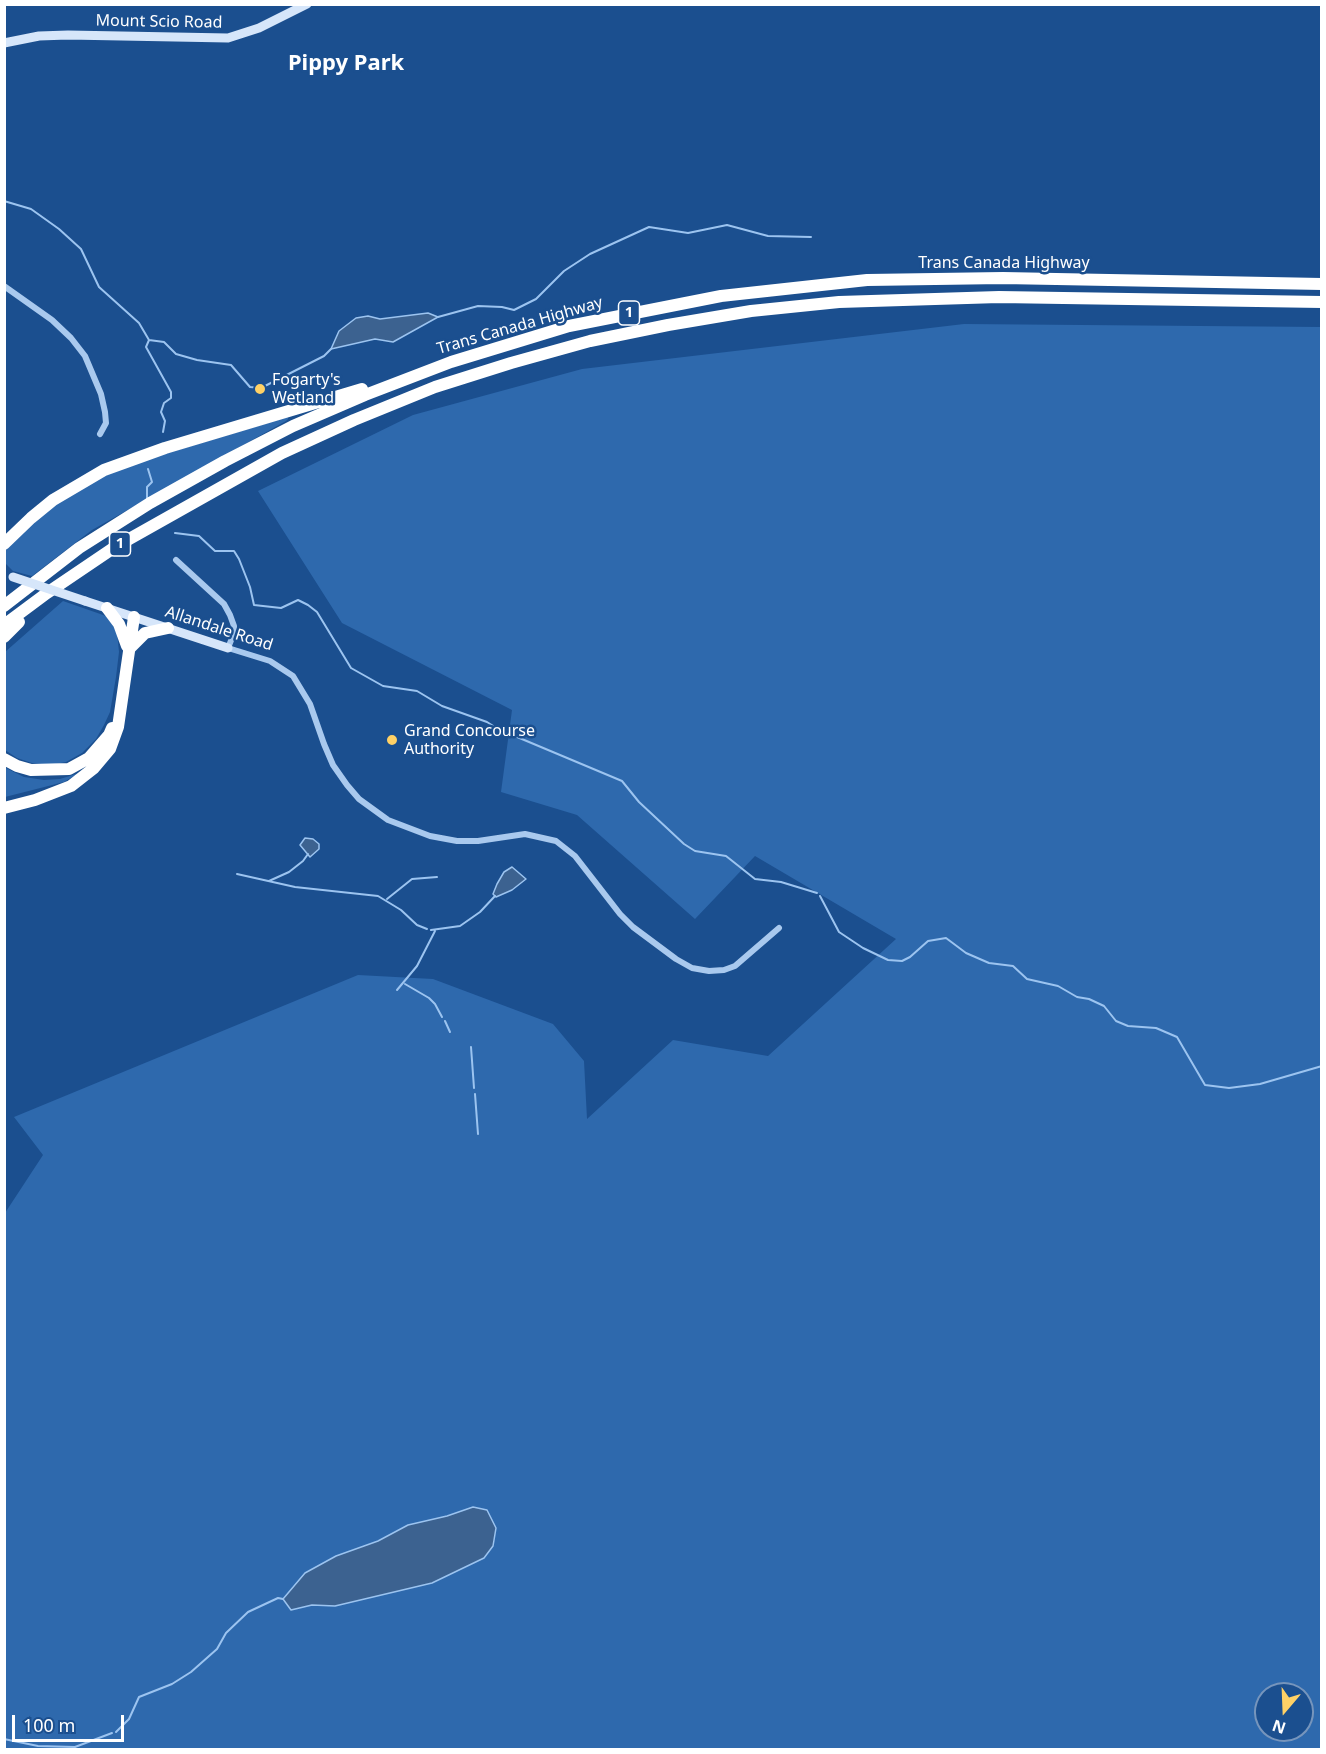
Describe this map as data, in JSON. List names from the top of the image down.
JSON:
{
  "streets": {
    "highway": ["Trans Canada Highway", "1"],
    "street": ["Mount Scio Road", "Allandale Road"]
  },
  "districts": ["Pippy Park"],
  "places": ["Fogarty's Wetland", "Grand Concourse Authority"],
  "scale_bar": "100 m",
  "north": "bottom"
}
